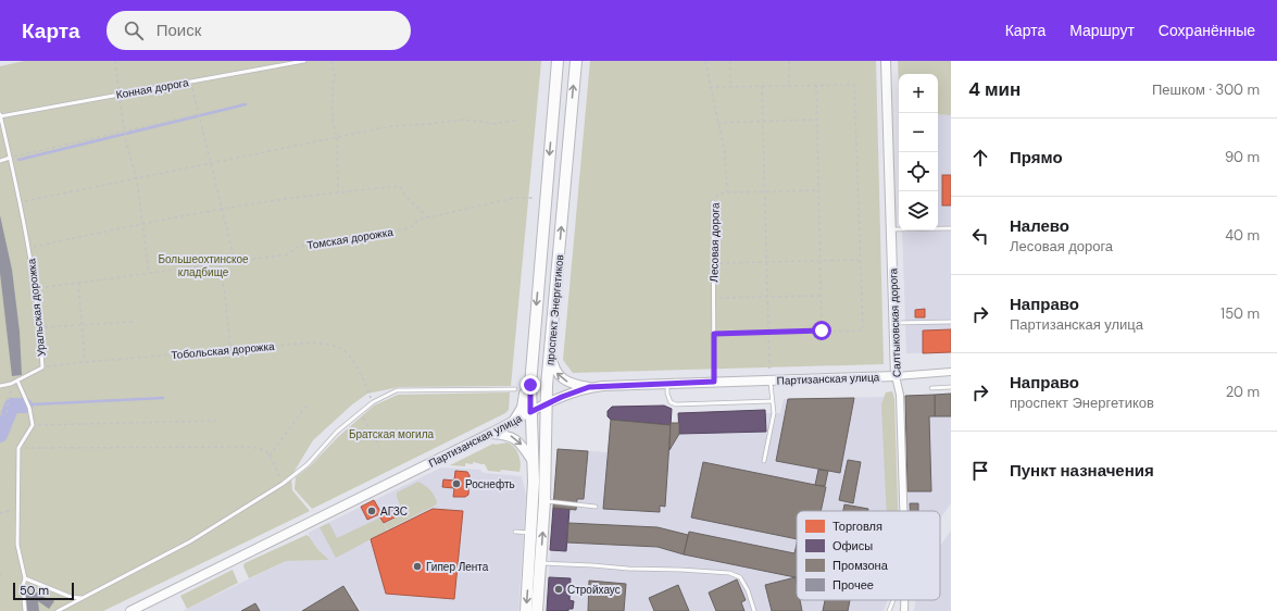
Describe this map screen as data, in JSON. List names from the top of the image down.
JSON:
{
  "streets": {
    "main road": ["проспект Энергетиков"],
    "street": ["Салтыковская дорога", "Партизанская улица"],
    "lane": ["Конная дорога", "Лесовая дорога", "Уральская дорожка"],
    "path": ["Томская дорожка", "Тобольская дорожка"]
  },
  "crossings": [
    ["Конная дорога", "Уральская дорожка"],
    ["Томская дорожка", "Уральская дорожка"],
    ["Лесовая дорога", "Партизанская улица"],
    ["Уральская дорожка", "Тобольская дорожка"],
    ["проспект Энергетиков", "Партизанская улица"],
    ["Салтыковская дорога", "Партизанская улица"]
  ],
  "parks": ["Большеохтинское кладбище", "Братская могила"],
  "places": [
    "Роснефть",
    "АГЗС",
    "Гипер Лента",
    "Стройхаус"
  ],
  "legend": [
    "Торговля",
    "Офисы",
    "Промзона",
    "Прочее"
  ],
  "scale_bar": "50 m",
  "page": {
    "header": "Карта",
    "search": "Поиск",
    "nav": ["Карта", "Маршрут", "Сохранённые"],
    "heading": ["4 мин", "Пешком · 300 m"],
    "map_buttons": ["+", "−"],
    "list": [
      ["Прямо", "90 m"],
      ["Налево", "Лесовая дорога", "40 m"],
      ["Направо", "Партизанская улица", "150 m"],
      ["Направо", "проспект Энергетиков", "20 m"],
      "Пункт назначения"
    ],
    "scale": "50 m"
  }
}
